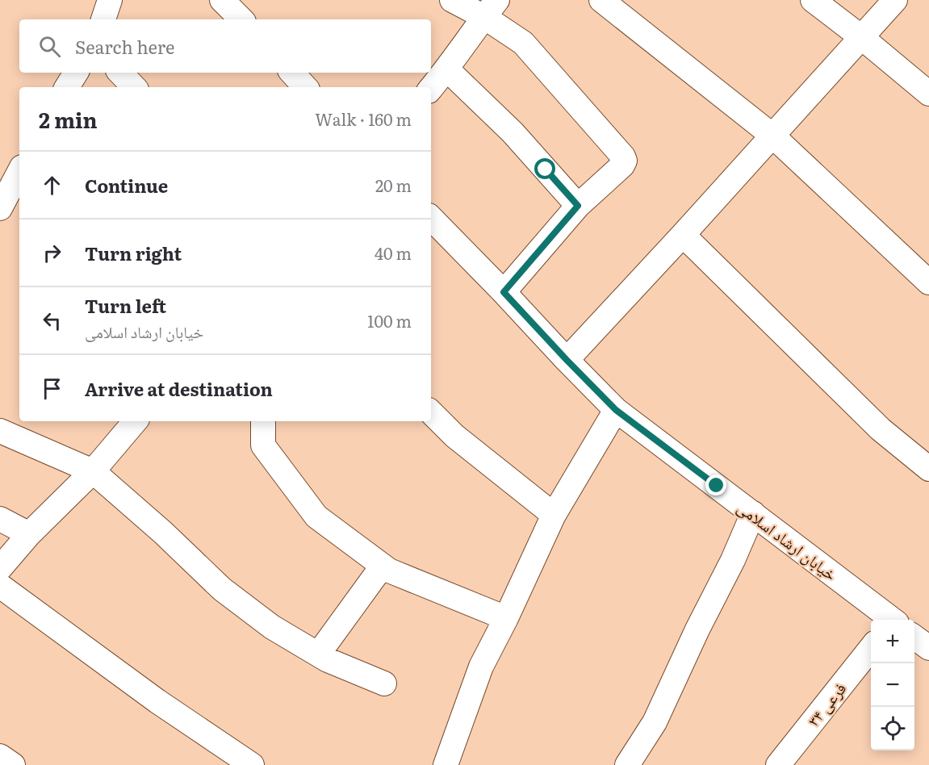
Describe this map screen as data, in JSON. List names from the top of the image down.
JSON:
{
  "streets": {
    "street": ["خیابان ارشاد اسلامی", "فرعی ۳۴"]
  },
  "page": {
    "search": "Search here",
    "heading": ["2 min", "Walk · 160 m"],
    "list": [
      ["Continue", "20 m"],
      ["Turn right", "40 m"],
      ["Turn left", "خیابان ارشاد اسلامی", "100 m"],
      "Arrive at destination"
    ],
    "map_buttons": ["+", "−"]
  }
}
